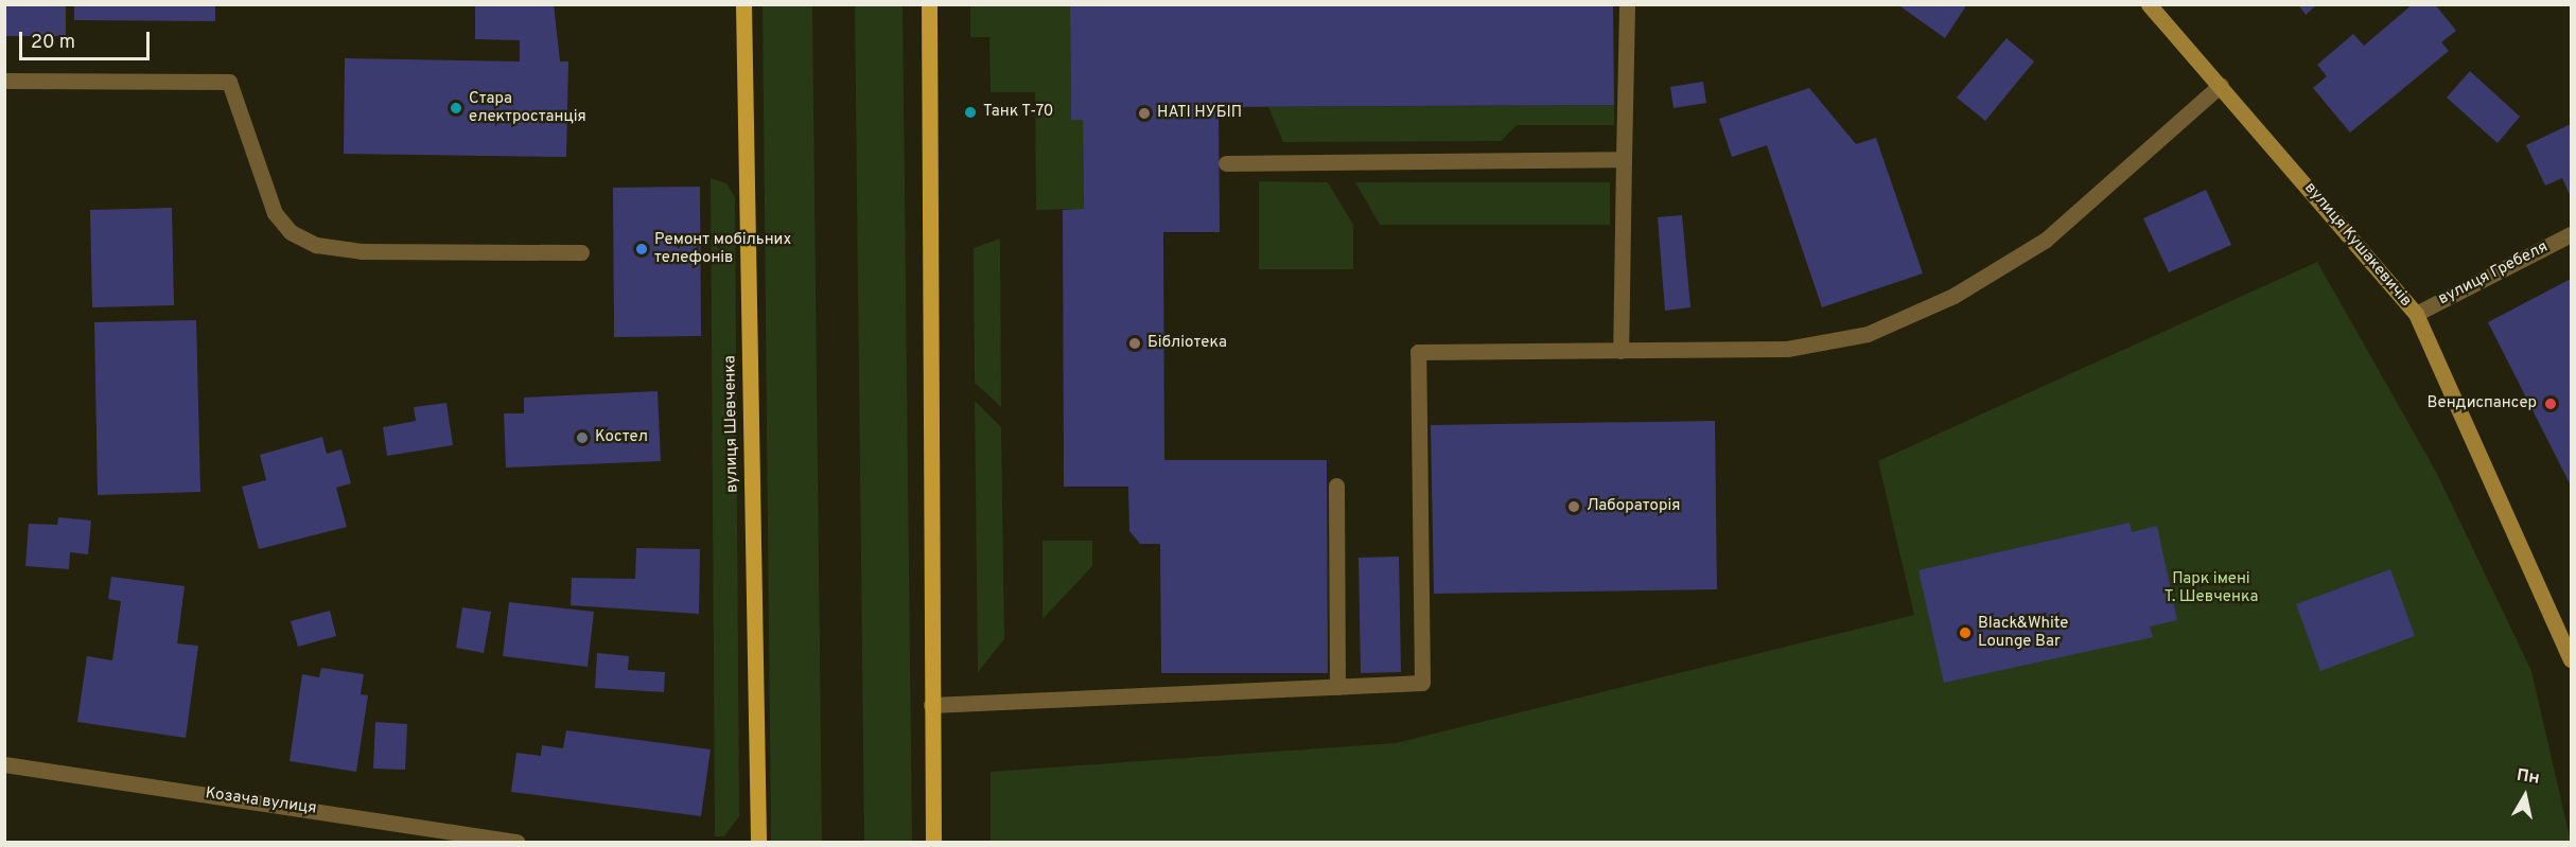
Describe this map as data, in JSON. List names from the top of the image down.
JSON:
{
  "streets": {
    "main road": ["вулиця Шевченка"],
    "street": ["вулиця Кушакевичів", "вулиця Гребеля", "Козача вулиця"]
  },
  "crossings": [
    ["вулиця Кушакевичів", "вулиця Гребеля"]
  ],
  "parks": ["Парк імені Т. Шевченка"],
  "places": [
    "Cтара електростанція",
    "Танк Т-70",
    "НАТІ НУБІП",
    "Ремонт мобільних телефонів",
    "Бібліотека",
    "Вендиспансер",
    "Костел",
    "Лабораторія",
    "Black&White Lounge Bar"
  ],
  "scale_bar": "20 m",
  "north": "top"
}
